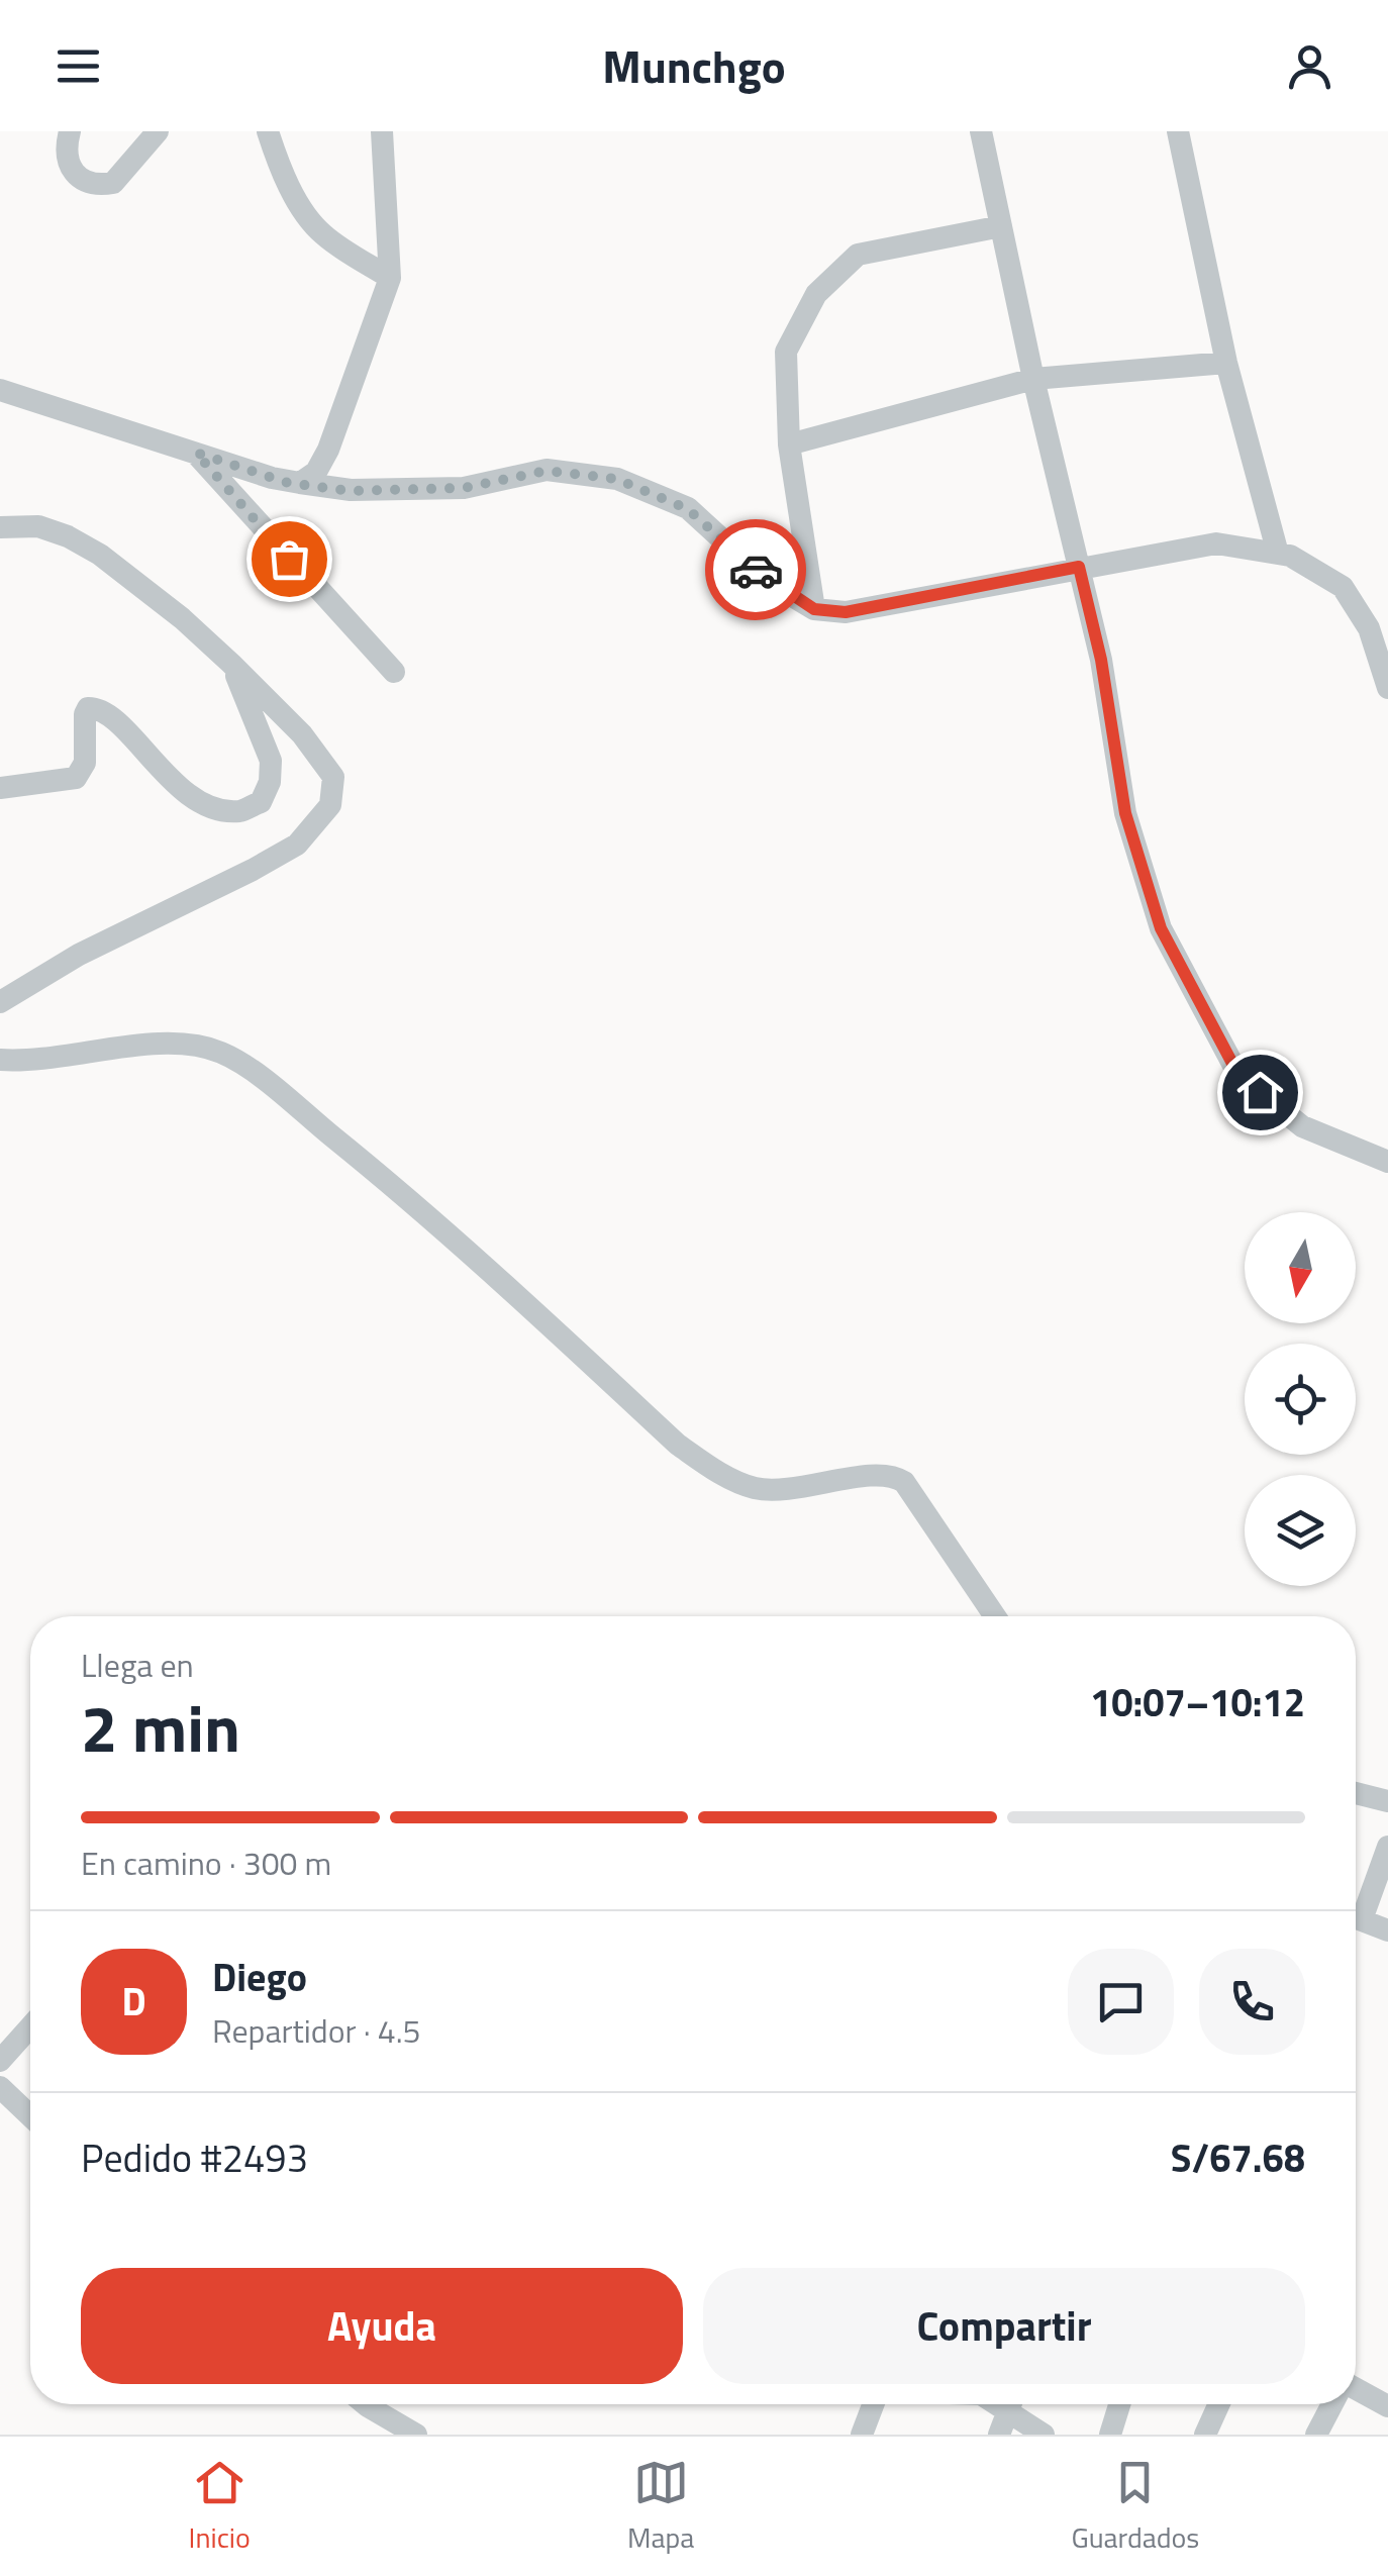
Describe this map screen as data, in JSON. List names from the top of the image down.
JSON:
{
  "north": "bottom",
  "page": {
    "header": "Munchgo",
    "heading": ["2 min", "Llega en", "10:07–10:12"],
    "panel": [
      "Diego",
      "Repartidor · 4.5",
      "Pedido #2493",
      "S/67.68"
    ],
    "bar": "En camino · 300 m",
    "round": "D",
    "buttons": ["Ayuda", "Compartir"],
    "tabs": ["Inicio", "Mapa", "Guardados"]
  }
}
